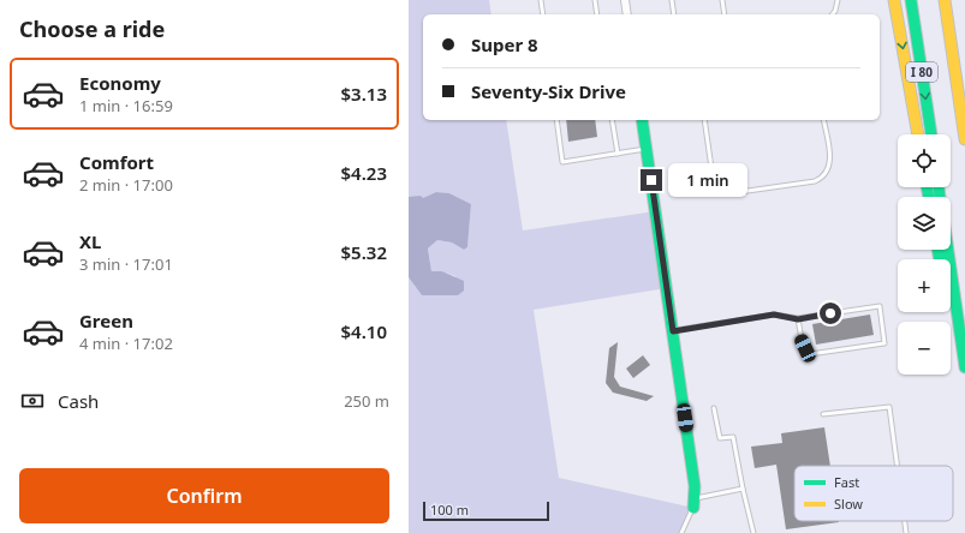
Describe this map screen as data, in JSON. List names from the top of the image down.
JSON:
{
  "streets": {
    "main road": ["I 80"]
  },
  "legend": ["Fast", "Slow"],
  "scale_bar": "100 m",
  "page": {
    "heading": "Choose a ride",
    "banner": ["Super 8", "Seventy-Six Drive"],
    "list": [
      {
        "name": "Economy",
        "note": "1 min · 16:59",
        "value": "$3.13"
      },
      {
        "name": "Comfort",
        "note": "2 min · 17:00",
        "value": "$4.23"
      },
      {
        "name": "XL",
        "note": "3 min · 17:01",
        "value": "$5.32"
      },
      {
        "name": "Green",
        "note": "4 min · 17:02",
        "value": "$4.10"
      }
    ],
    "map_buttons": ["+", "−"],
    "bubble": "1 min",
    "pay": ["Cash", "250 m"],
    "buttons": "Confirm",
    "scale": "100 m"
  }
}
